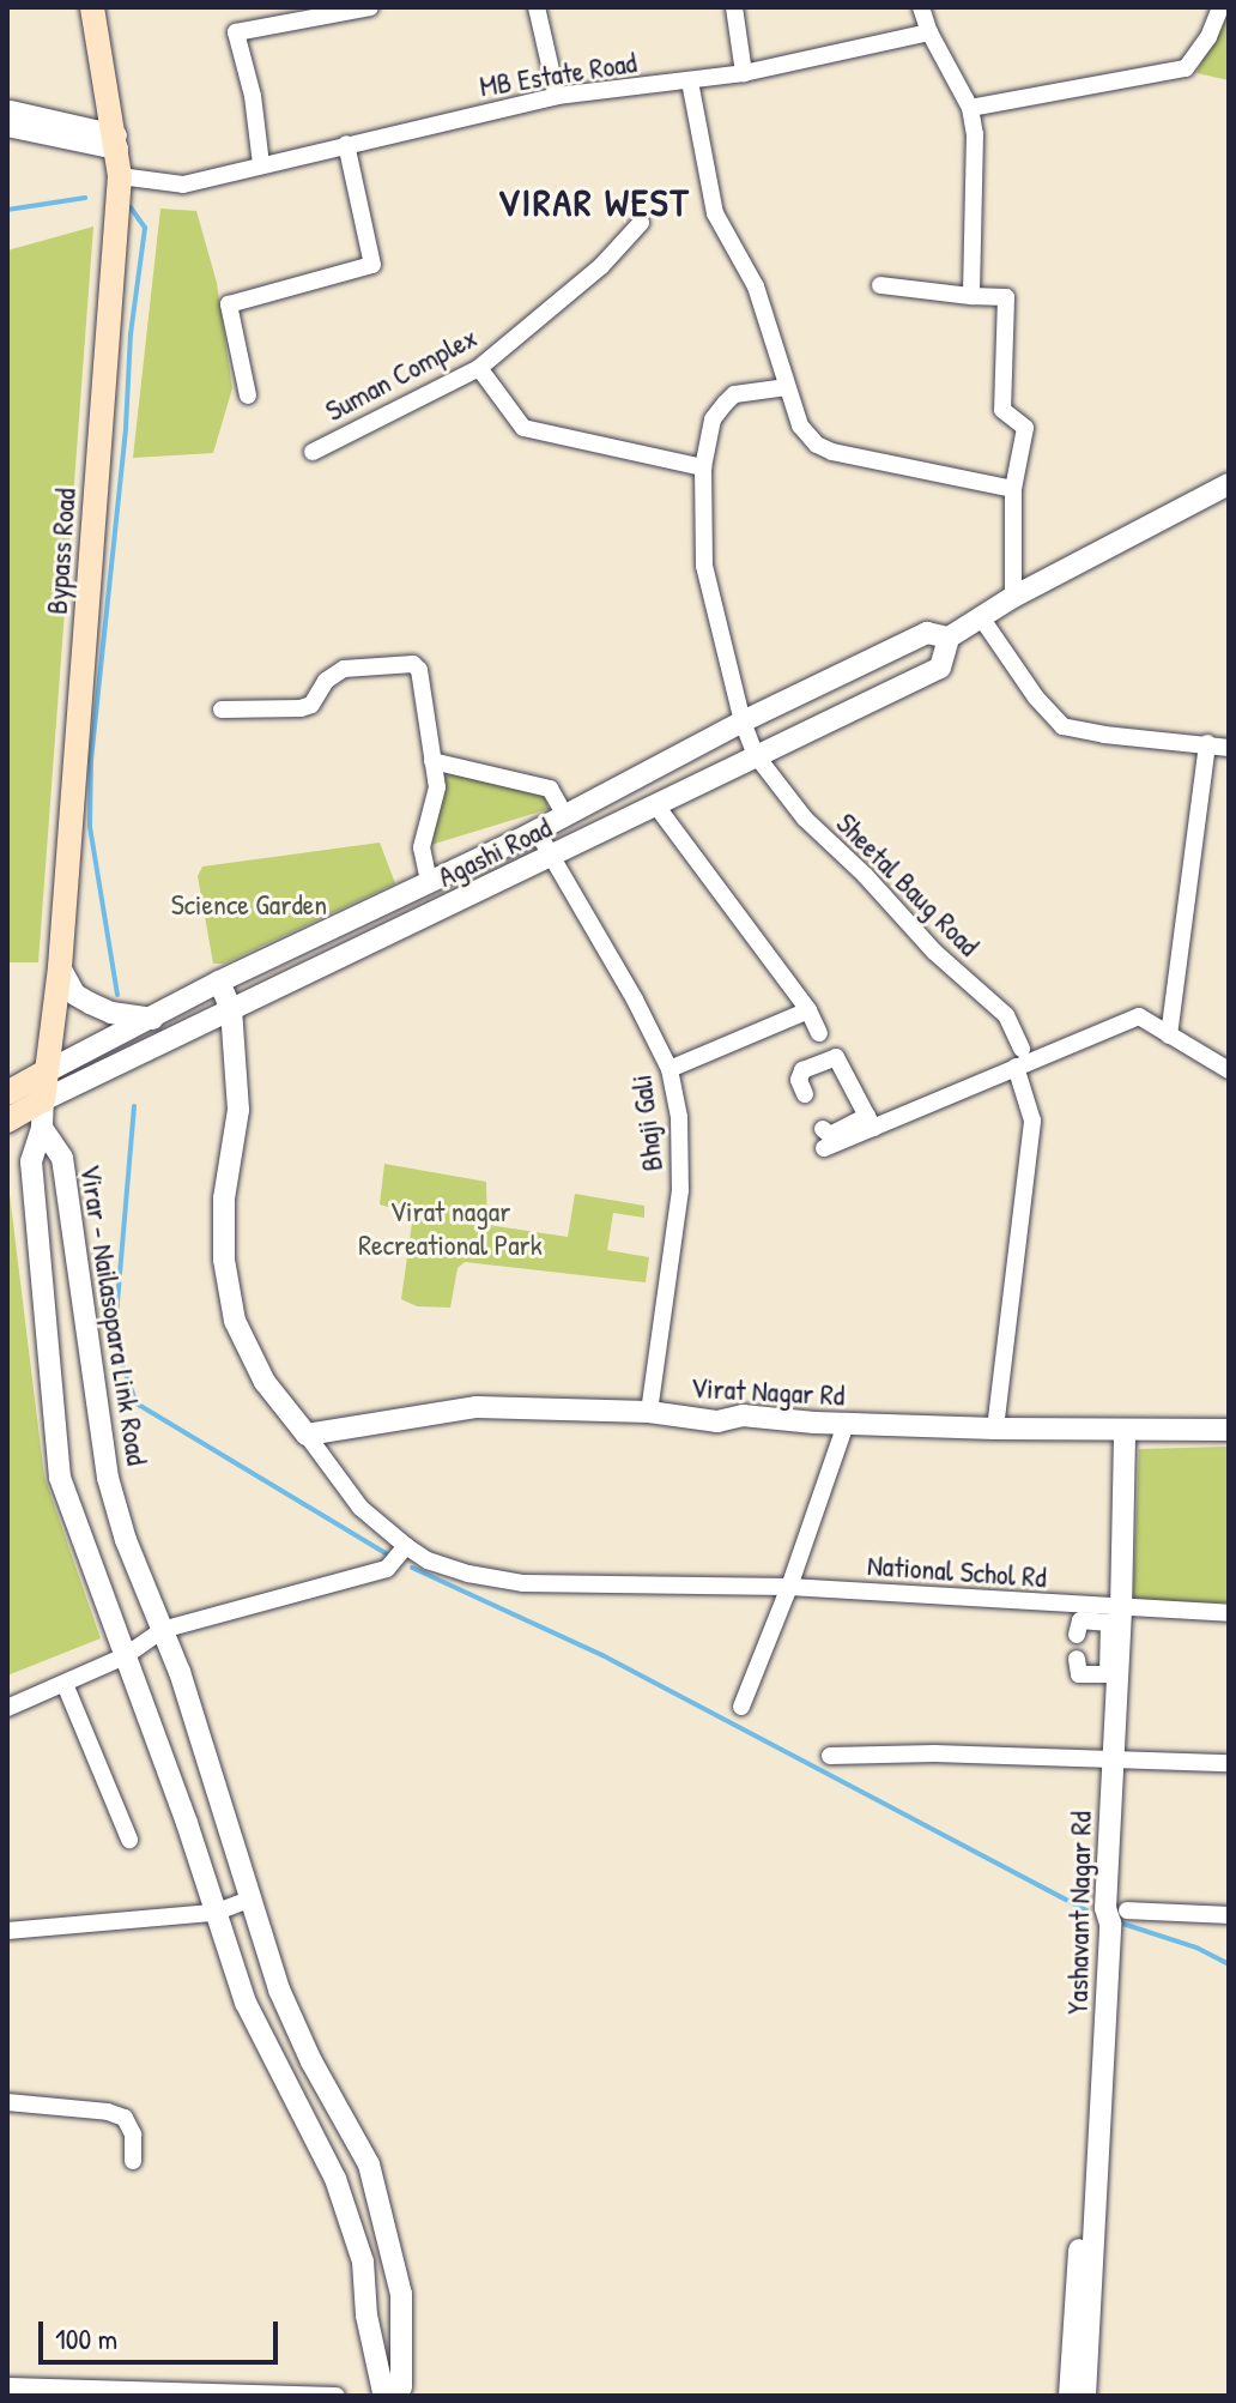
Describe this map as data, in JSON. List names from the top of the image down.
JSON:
{
  "streets": {
    "main road": ["Bypass Road"],
    "street": [
      "MB Estate Road",
      "Suman Complex",
      "Agashi Road",
      "Sheetal Baug Road",
      "Bhaji Gali",
      "Virar - Nailasopara Link Road",
      "Virat Nagar Rd",
      "National Schol Rd",
      "Yashavant Nagar Rd"
    ]
  },
  "crossings": [
    ["MB Estate Road", "Bypass Road"],
    ["Bypass Road", "Agashi Road"],
    ["Agashi Road", "Sheetal Baug Road"],
    ["Agashi Road", "Bhaji Gali"],
    ["Bhaji Gali", "Virat Nagar Rd"],
    ["Virat Nagar Rd", "National Schol Rd"],
    ["Virat Nagar Rd", "Yashavant Nagar Rd"],
    ["National Schol Rd", "Yashavant Nagar Rd"]
  ],
  "districts": ["VIRAR WEST"],
  "parks": ["Science Garden", "Virat nagar Recreational Park"],
  "scale_bar": "100 m"
}
